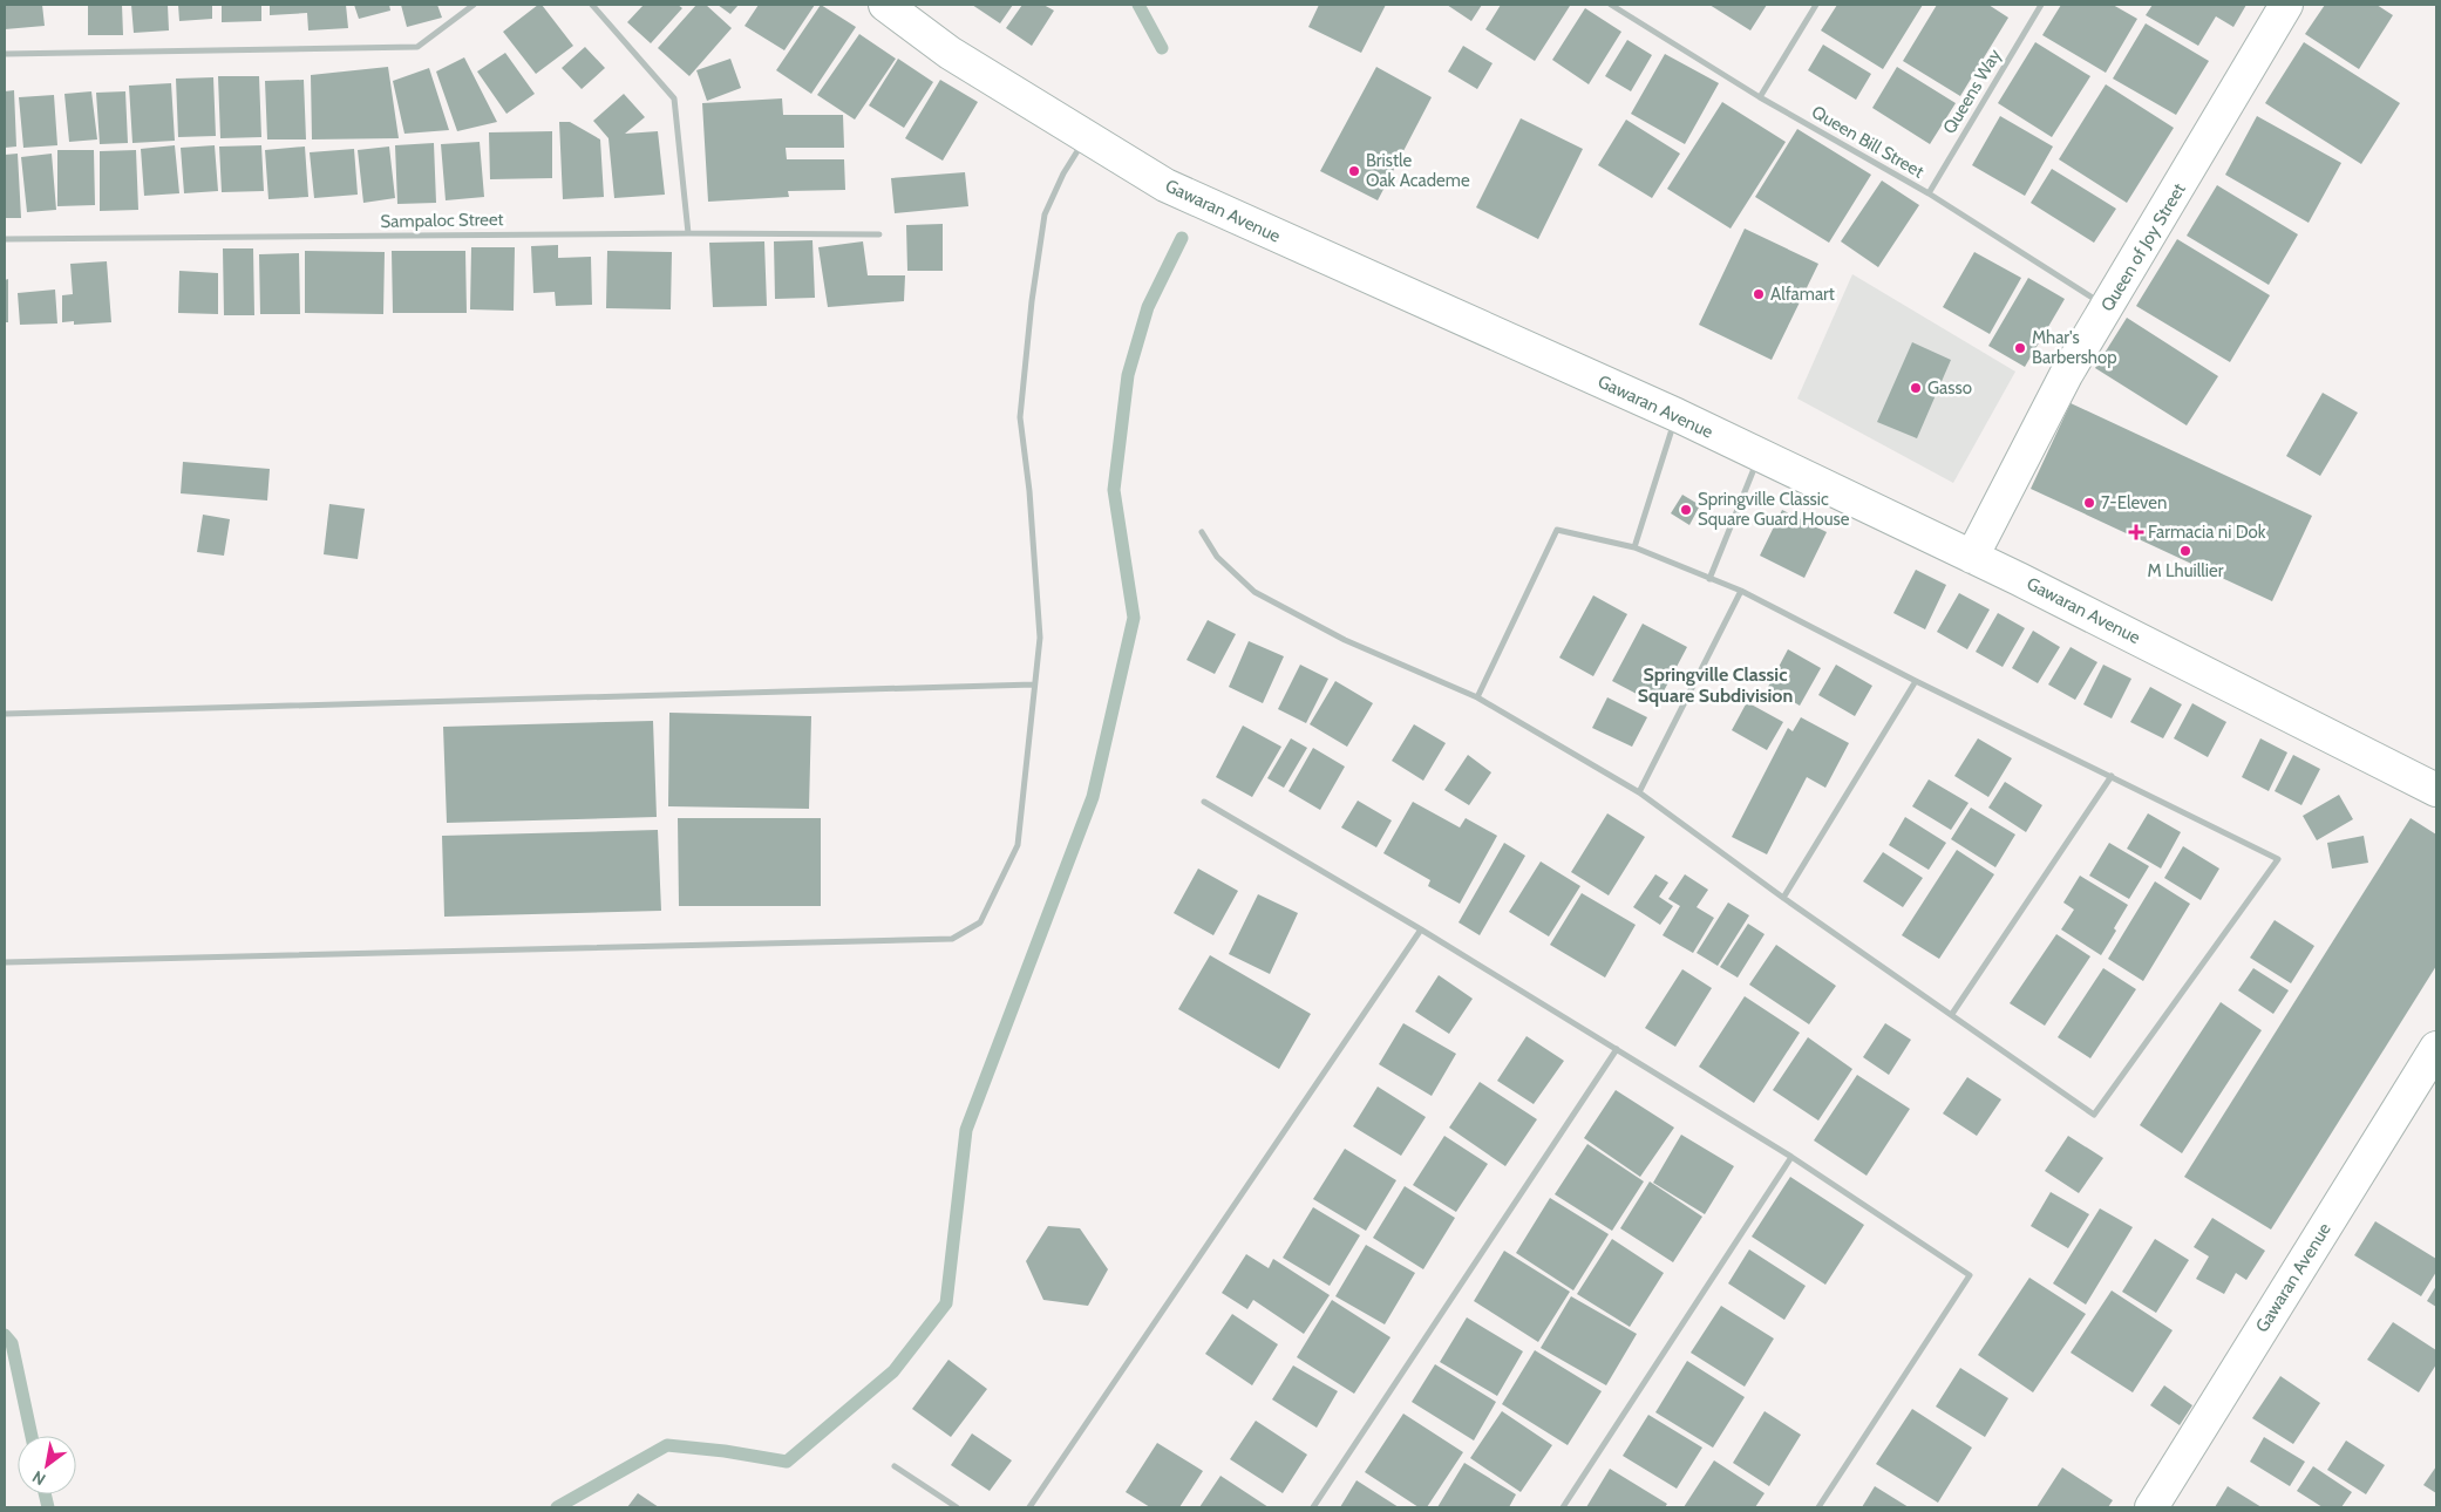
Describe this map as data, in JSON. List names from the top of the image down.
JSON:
{
  "streets": {
    "street": [
      "Queens Way",
      "Queen Bill Street",
      "Gawaran Avenue",
      "Sampaloc Street",
      "Queen of Joy Street"
    ]
  },
  "crossings": [
    ["Queens Way", "Queen Bill Street"],
    ["Queen Bill Street", "Queen of Joy Street"],
    ["Gawaran Avenue", "Queen of Joy Street"]
  ],
  "districts": ["Springville Classic Square Subdivision"],
  "places": {
    "other": [
      "Bristle Oak Academe",
      "Alfamart",
      "Mhar's Barbershop",
      "Gasso",
      "7-Eleven",
      "Springville Classic Square Guard House",
      "M Lhuillier"
    ],
    "health": ["Farmacia ni Dok"]
  },
  "north": "bottom left"
}
